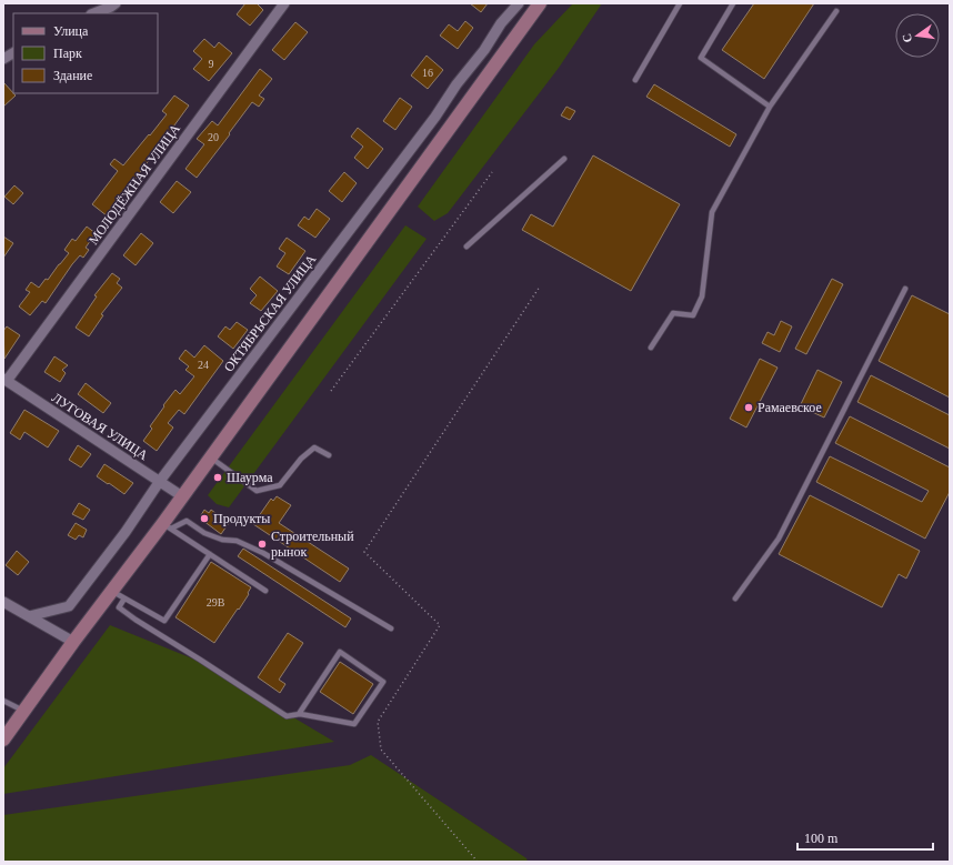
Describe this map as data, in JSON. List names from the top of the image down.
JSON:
{
  "streets": {
    "street": ["МОЛОДЁЖНАЯ УЛИЦА", "ОКТЯБРЬСКАЯ УЛИЦА", "ЛУГОВАЯ УЛИЦА"]
  },
  "crossings": [
    ["МОЛОДЁЖНАЯ УЛИЦА", "ЛУГОВАЯ УЛИЦА"],
    ["ОКТЯБРЬСКАЯ УЛИЦА", "ЛУГОВАЯ УЛИЦА"]
  ],
  "places": [
    "Рамаевское",
    "Шаурма",
    "Продукты",
    "Строительный рынок"
  ],
  "house_numbers": [
    "9",
    "16",
    "20",
    "24",
    "29В"
  ],
  "legend": ["Улица", "Парк", "Здание"],
  "scale_bar": "100 m",
  "north": "left"
}
